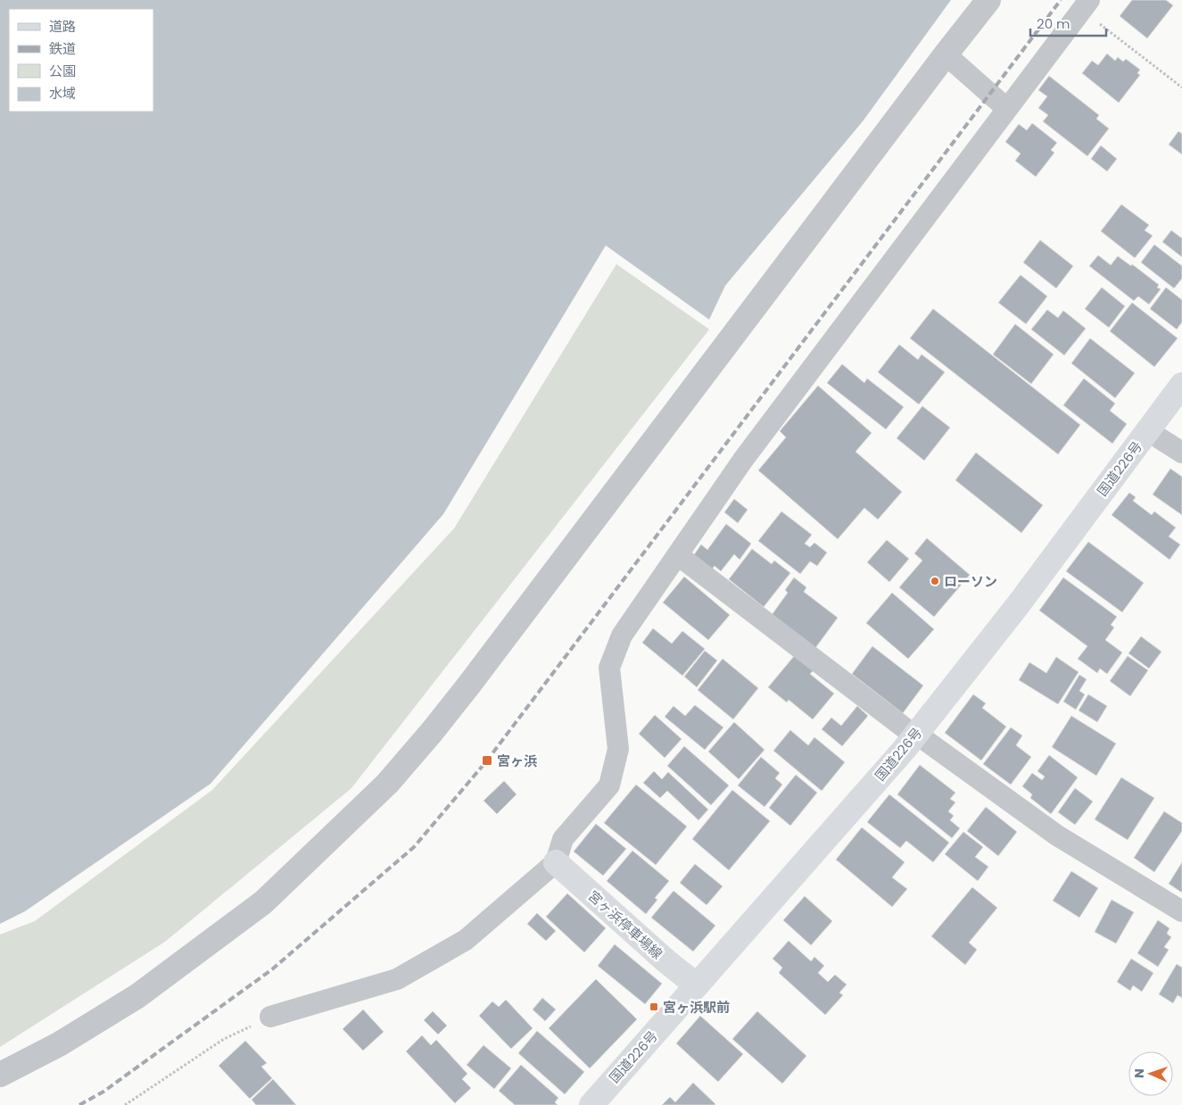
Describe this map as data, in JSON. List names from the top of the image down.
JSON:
{
  "streets": {
    "main road": ["国道226号", "宮ヶ浜停車場線"]
  },
  "crossings": [
    ["国道226号", "宮ヶ浜停車場線"]
  ],
  "places": {
    "other": ["ローソン"],
    "transit": ["宮ヶ浜", "宮ヶ浜駅前"]
  },
  "legend": [
    "道路",
    "鉄道",
    "公園",
    "水域"
  ],
  "scale_bar": "20 m",
  "north": "left"
}
